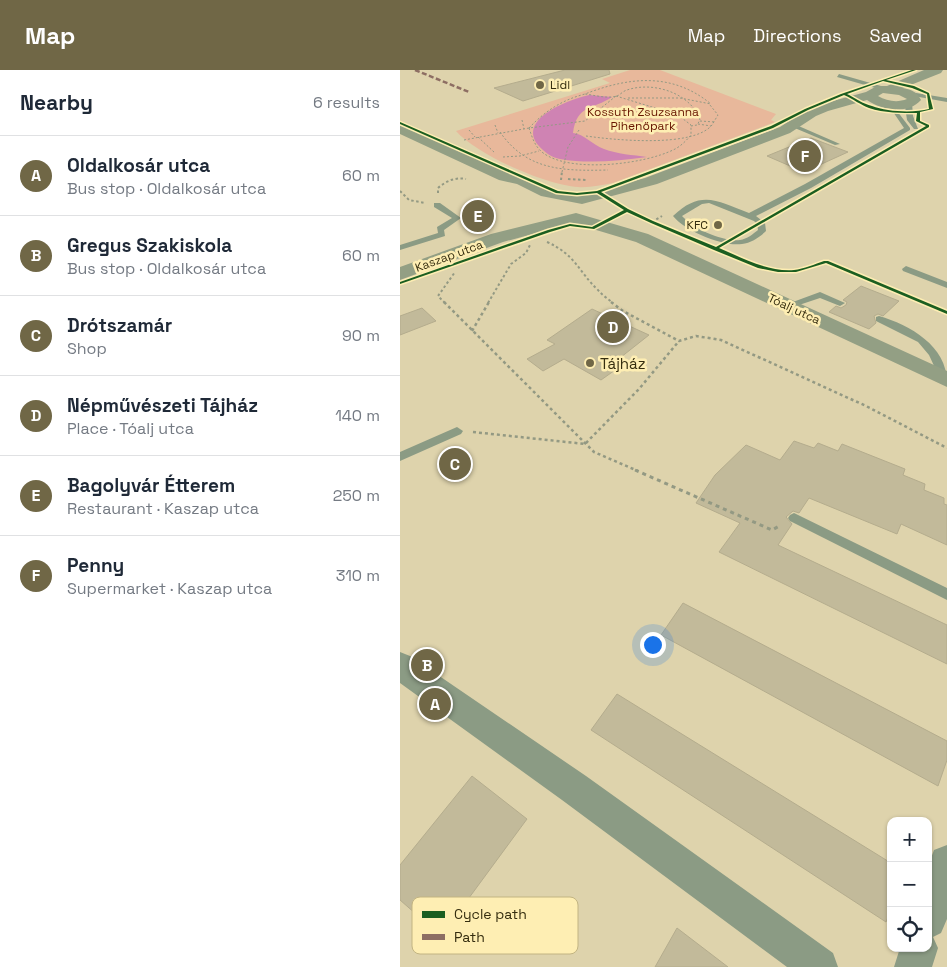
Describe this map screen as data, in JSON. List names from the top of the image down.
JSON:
{
  "streets": {
    "street": ["Kaszap utca", "Tóalj utca"]
  },
  "crossings": [
    ["Kaszap utca", "Tóalj utca"]
  ],
  "parks": ["Kossuth Zsuzsanna Pihenőpark"],
  "places": ["Lidl", "KFC", "Tájház"],
  "legend": ["Cycle path", "Path"],
  "page": {
    "header": "Map",
    "nav": ["Map", "Directions", "Saved"],
    "heading": ["Nearby", "6 results"],
    "list": [
      {
        "mark": "A",
        "name": "Oldalkosár utca",
        "note": "Bus stop · Oldalkosár utca",
        "value": "60 m"
      },
      {
        "mark": "B",
        "name": "Gregus Szakiskola",
        "note": "Bus stop · Oldalkosár utca",
        "value": "60 m"
      },
      {
        "mark": "C",
        "name": "Drótszamár",
        "note": "Shop",
        "value": "90 m"
      },
      {
        "mark": "D",
        "name": "Népművészeti Tájház",
        "note": "Place · Tóalj utca",
        "value": "140 m"
      },
      {
        "mark": "E",
        "name": "Bagolyvár Étterem",
        "note": "Restaurant · Kaszap utca",
        "value": "250 m"
      },
      {
        "mark": "F",
        "name": "Penny",
        "note": "Supermarket · Kaszap utca",
        "value": "310 m"
      }
    ],
    "pins": [
      "F",
      "E",
      "D",
      "C",
      "B",
      "A"
    ],
    "map_buttons": ["+", "−"]
  }
}
